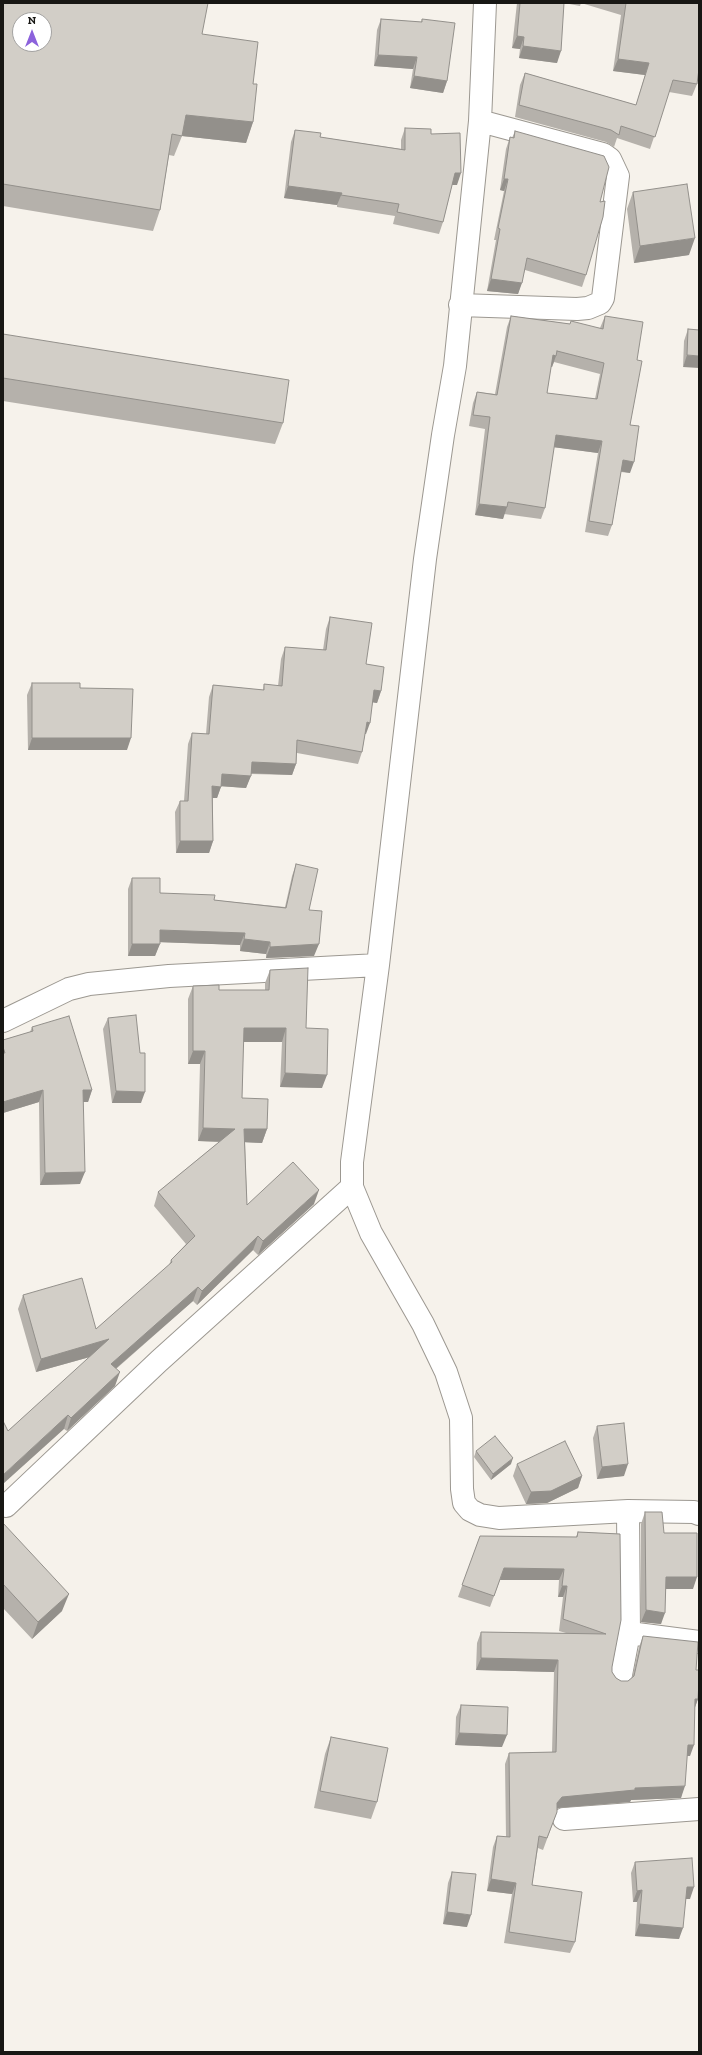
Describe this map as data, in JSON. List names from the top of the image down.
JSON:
{
  "north": "top"
}
